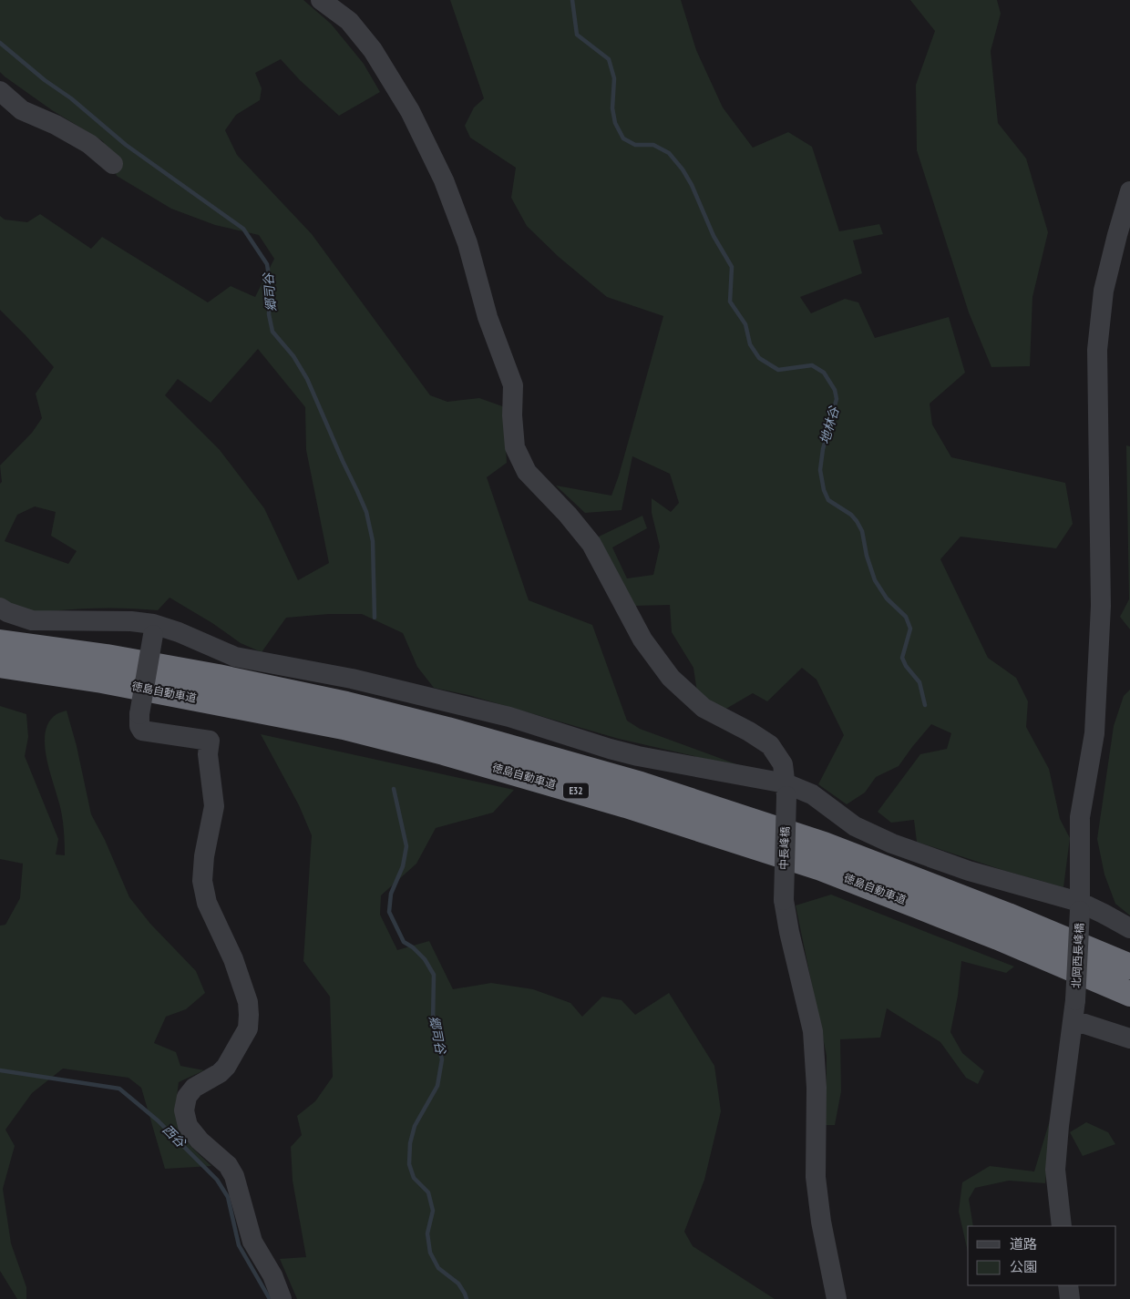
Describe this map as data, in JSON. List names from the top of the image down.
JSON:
{
  "streets": {
    "highway": ["徳島自動車道", "E32"],
    "street": ["中長峰橋", "北岡西長峰橋"]
  },
  "water": ["郷司谷", "地林谷", "西谷"],
  "legend": ["道路", "公園"]
}
